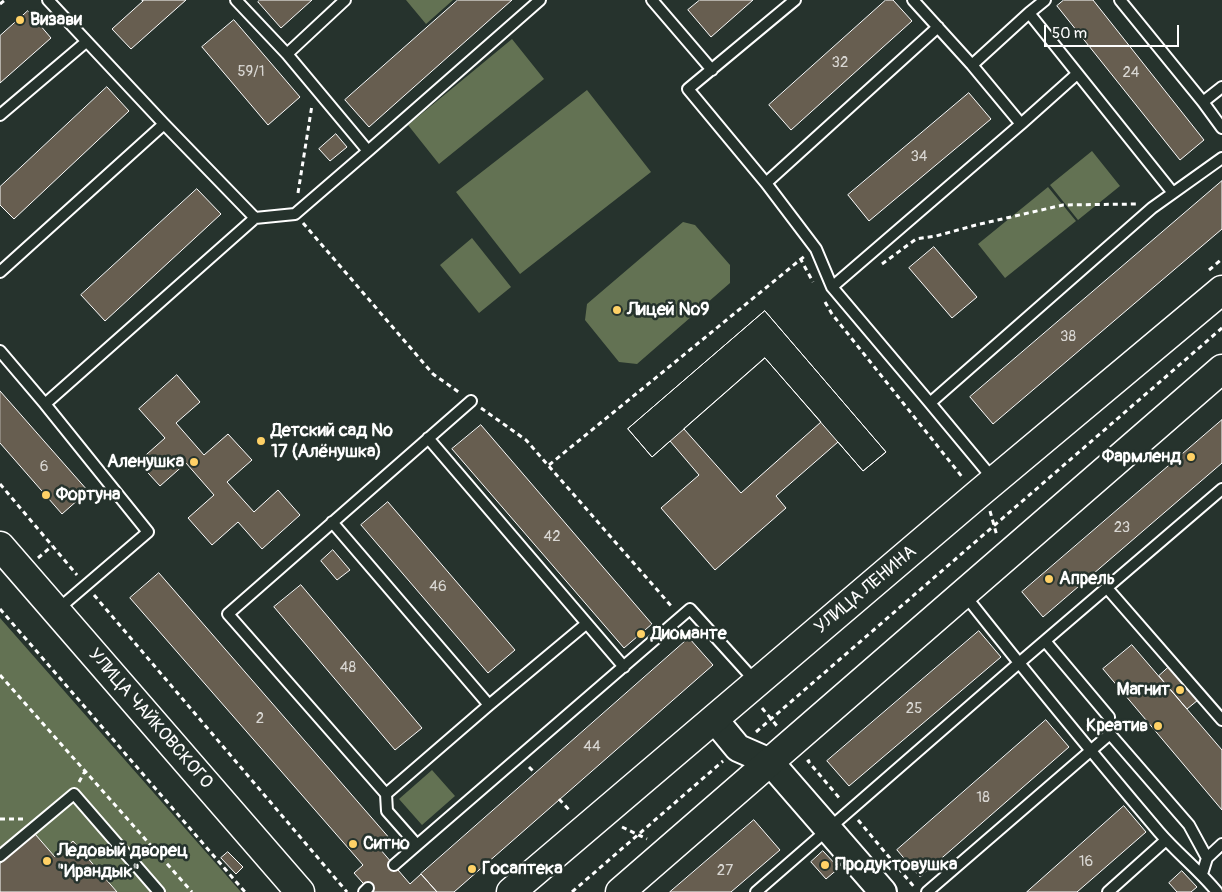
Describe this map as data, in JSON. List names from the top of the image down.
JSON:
{
  "streets": {
    "main road": ["УЛИЦА ЛЕНИНА", "УЛИЦА ЧАЙКОВСКОГО"]
  },
  "places": [
    "Визави",
    "Лицей №9",
    "Детский сад № 17 (Алёнушка)",
    "Фармленд",
    "Аленушка",
    "Фортуна",
    "Апрель",
    "Диоманте",
    "Магнит",
    "Креатив",
    "Ситно",
    "Ледовый дворец \"Ирандык\"",
    "Продуктовушка",
    "Госаптека"
  ],
  "house_numbers": [
    "32",
    "59/1",
    "24",
    "34",
    "38",
    "6",
    "23",
    "42",
    "46",
    "48",
    "25",
    "2",
    "44",
    "18",
    "16",
    "27"
  ],
  "scale_bar": "50 m"
}
